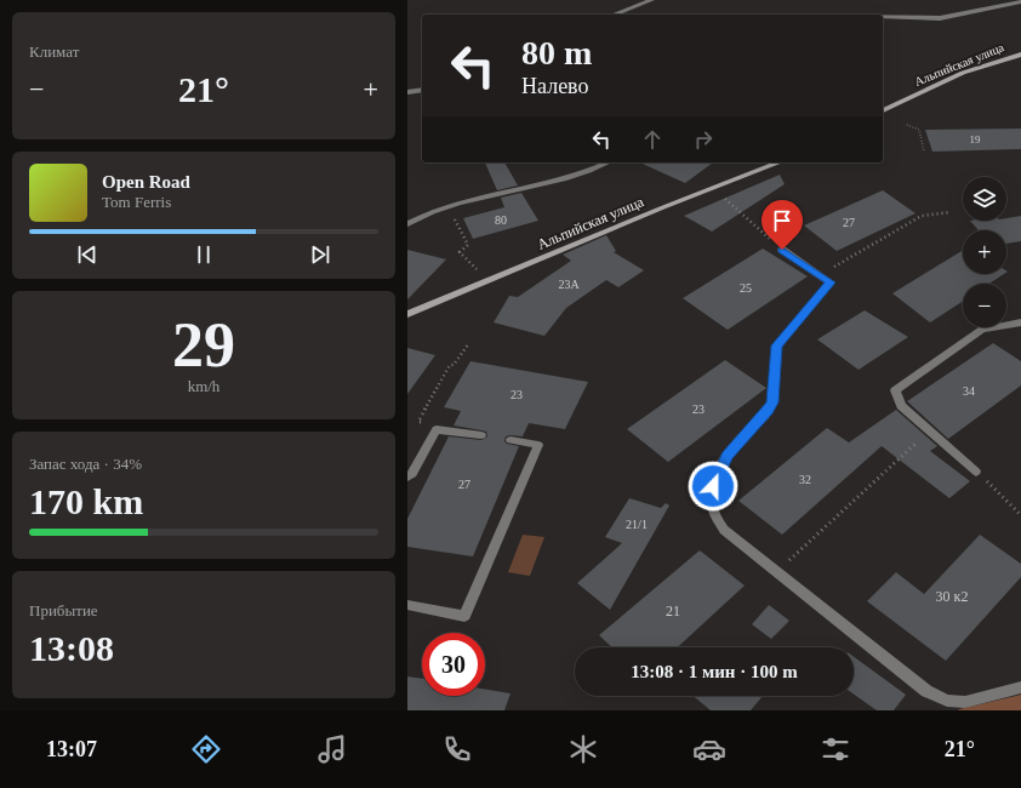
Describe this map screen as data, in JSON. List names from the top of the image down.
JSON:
{
  "streets": {
    "street": ["Альпийская улица"]
  },
  "house_numbers": [
    "19",
    "80",
    "27",
    "23А",
    "25",
    "34",
    "23",
    "23",
    "32",
    "27",
    "21/1",
    "30 к2",
    "21"
  ],
  "page": {
    "tile": [
      "Климат",
      ["29", "km/h"],
      ["Запас хода · 34%", "170 km"],
      ["Прибытие", "13:08"]
    ],
    "turn": ["80 m", "Налево"],
    "heat": ["−", "21°", "+"],
    "song": ["Open Road", "Tom Ferris"],
    "map_buttons": ["+", "−"],
    "limit": "30",
    "trip": "13:08 · 1 мин · 100 m",
    "tabs": ["13:07", "21°"]
  }
}
